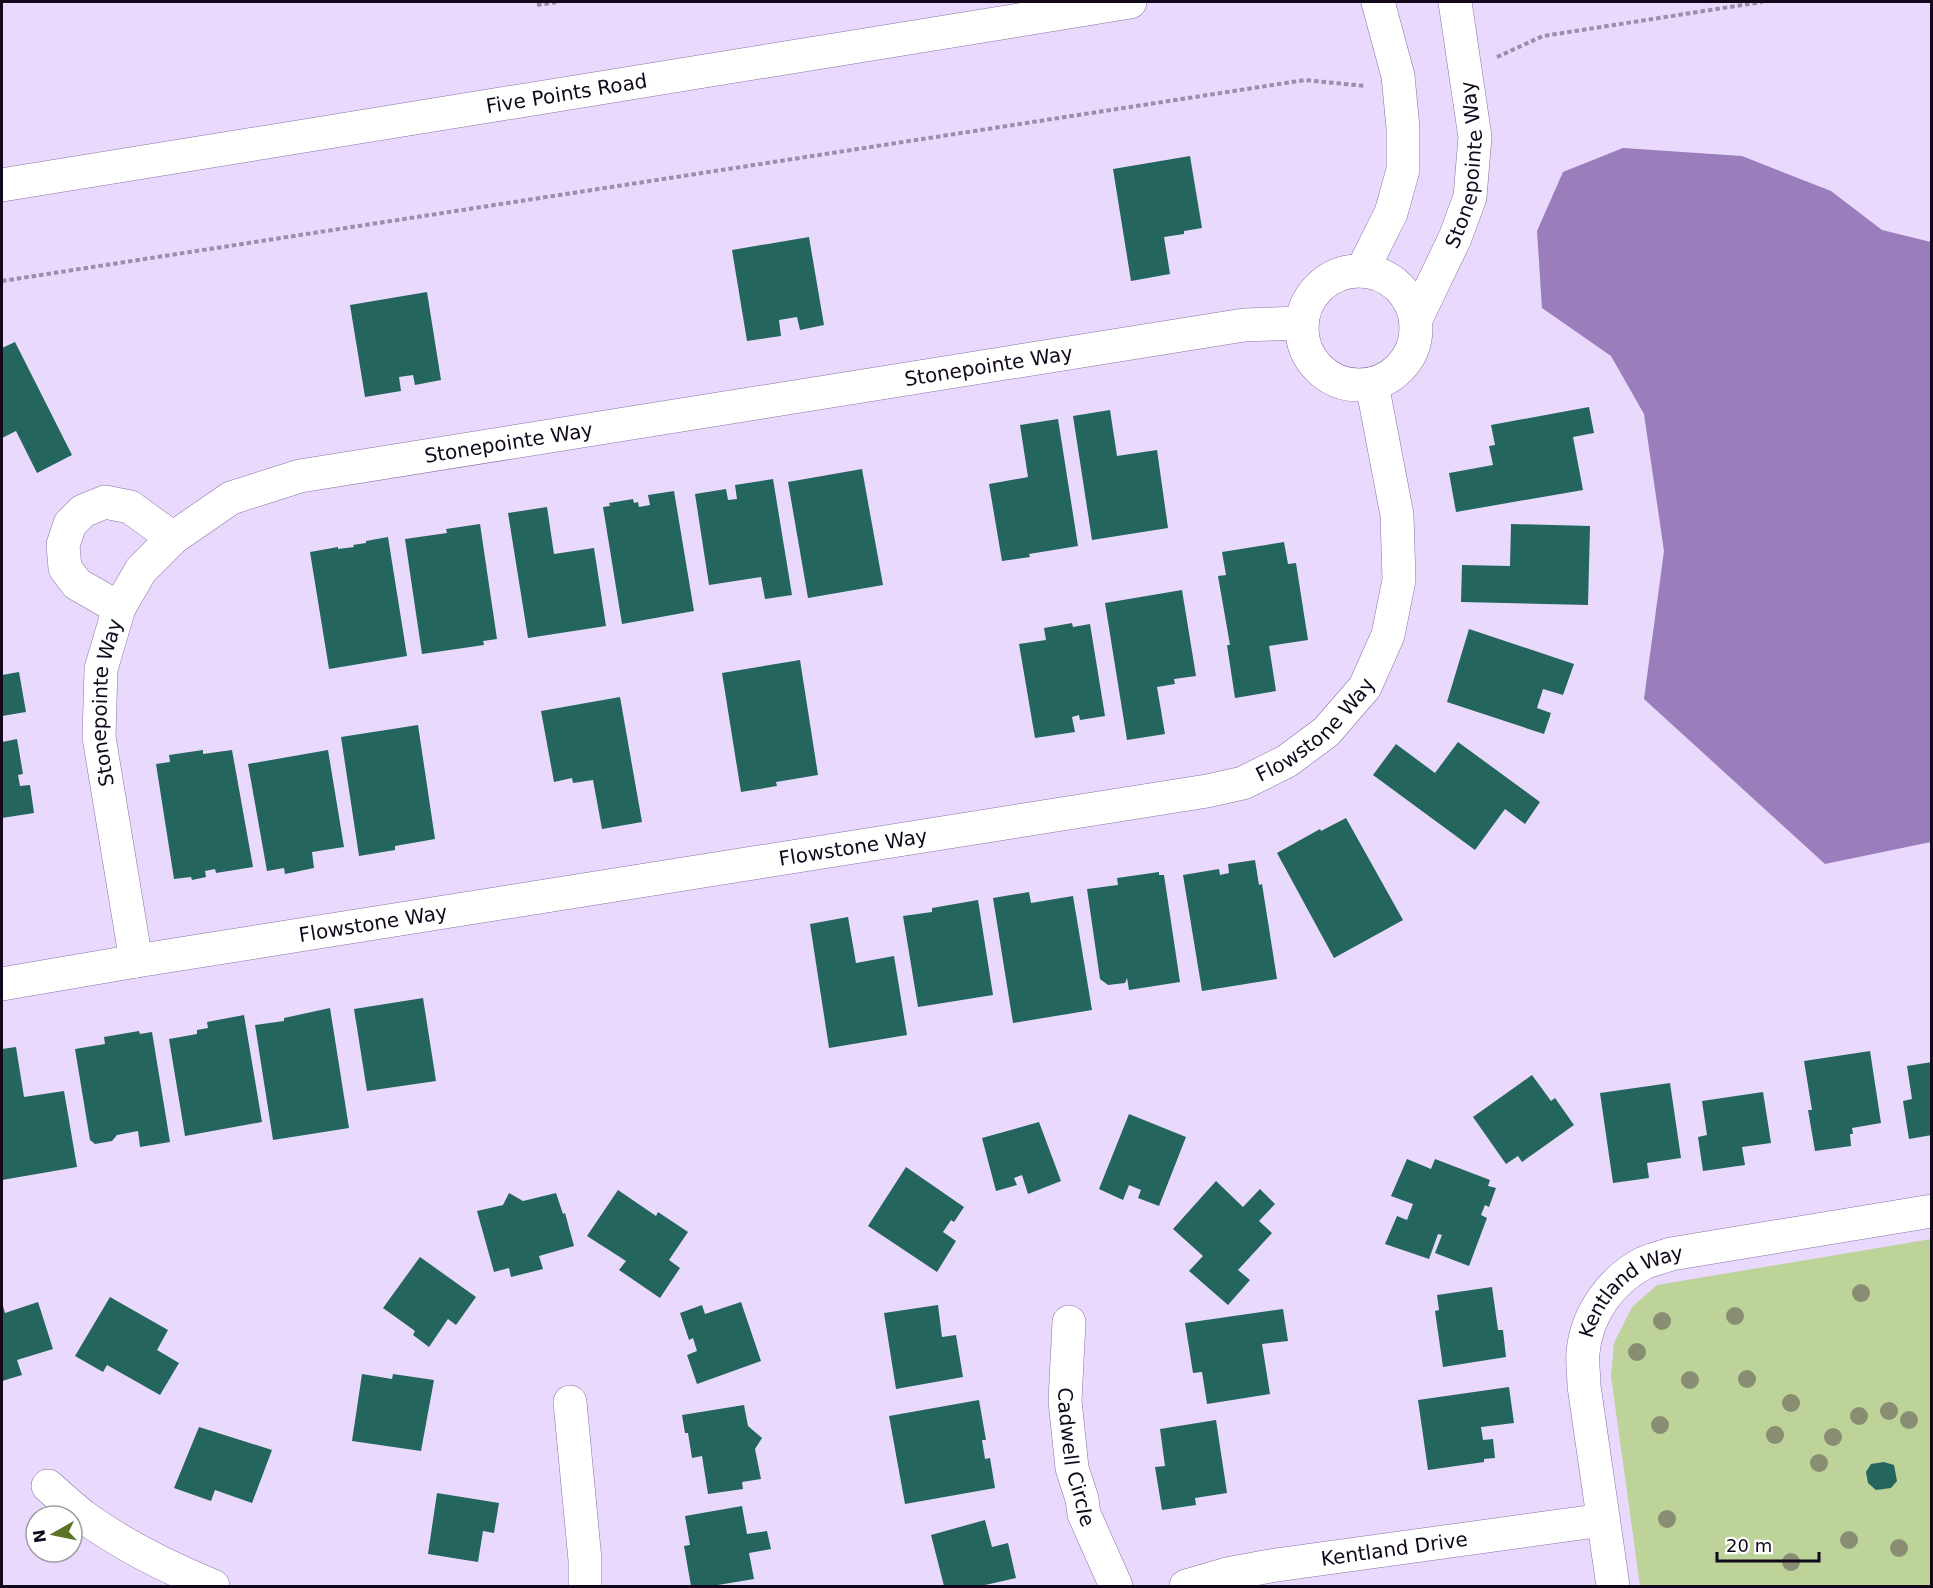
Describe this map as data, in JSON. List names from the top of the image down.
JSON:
{
  "streets": {
    "street": [
      "Five Points Road",
      "Stonepointe Way",
      "Flowstone Way",
      "Kentland Way",
      "Cadwell Circle",
      "Kentland Drive"
    ]
  },
  "crossings": [
    ["Stonepointe Way", "Flowstone Way"],
    ["Kentland Way", "Kentland Drive"]
  ],
  "scale_bar": "20 m",
  "north": "left"
}
